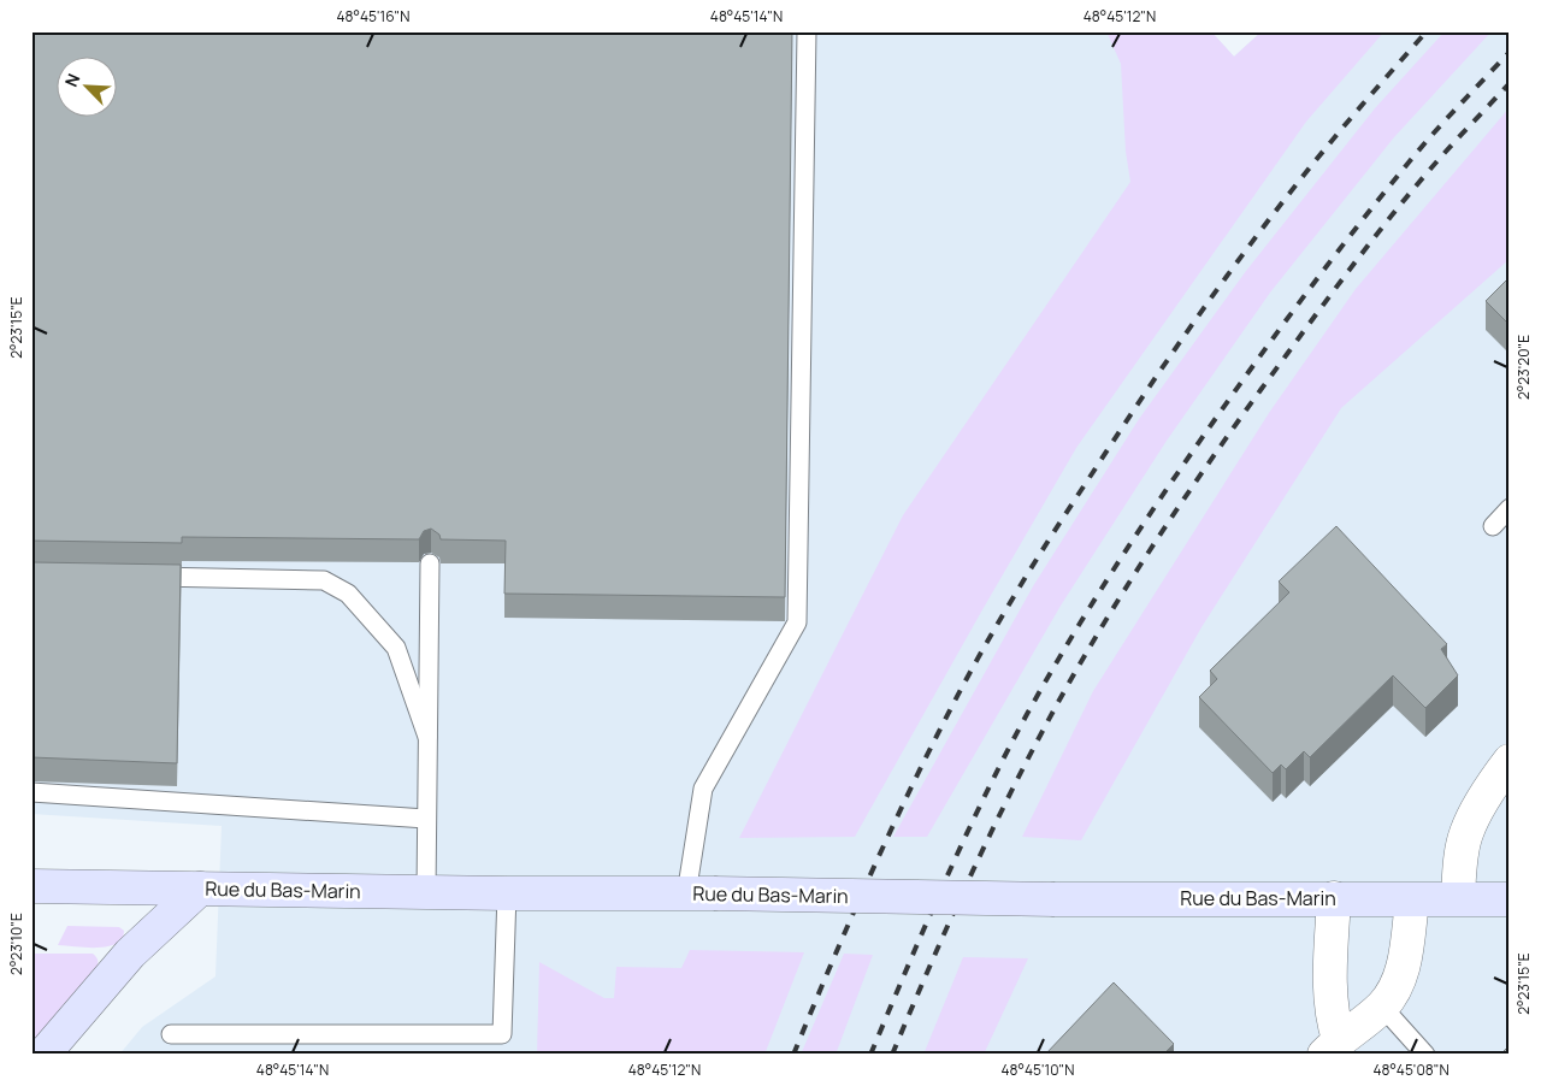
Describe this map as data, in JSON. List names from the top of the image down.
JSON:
{
  "streets": {
    "main road": ["Rue du Bas-Marin"]
  },
  "north": "top left",
  "coordinates": [
    "48°45'16\"N",
    "48°45'14\"N",
    "48°45'12\"N",
    "2°23'15\"E",
    "2°23'20\"E",
    "2°23'10\"E",
    "48°45'10\"N",
    "48°45'08\"N"
  ]
}
